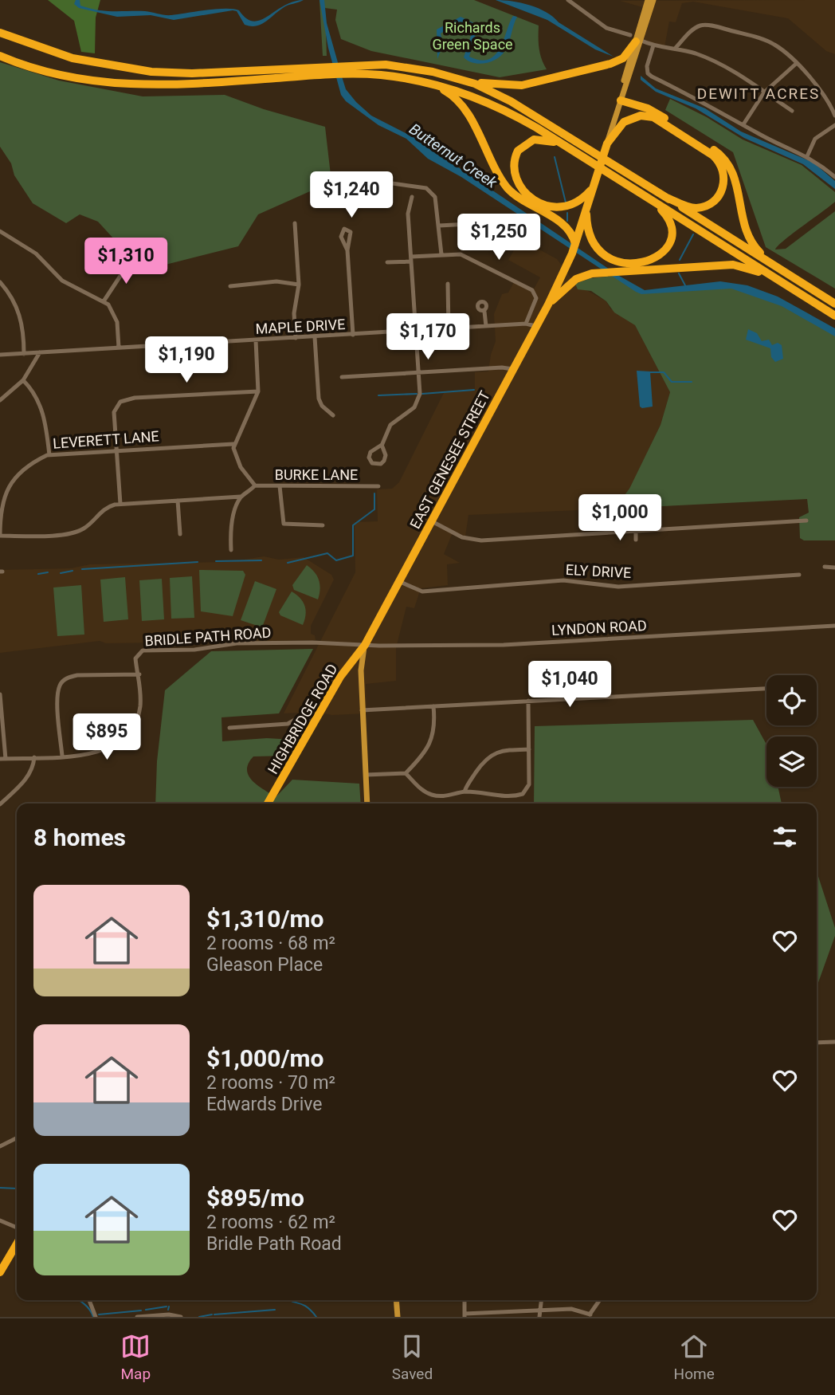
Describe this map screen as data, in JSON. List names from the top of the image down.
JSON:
{
  "streets": {
    "highway": ["EAST GENESEE STREET", "HIGHBRIDGE ROAD"],
    "street": [
      "MAPLE DRIVE",
      "LEVERETT LANE",
      "BURKE LANE",
      "ELY DRIVE",
      "LYNDON ROAD",
      "BRIDLE PATH ROAD"
    ]
  },
  "crossings": [
    ["MAPLE DRIVE", "EAST GENESEE STREET"],
    ["EAST GENESEE STREET", "ELY DRIVE"],
    ["EAST GENESEE STREET", "LYNDON ROAD"],
    ["EAST GENESEE STREET", "BRIDLE PATH ROAD"],
    ["EAST GENESEE STREET", "HIGHBRIDGE ROAD"],
    ["LYNDON ROAD", "BRIDLE PATH ROAD"],
    ["LYNDON ROAD", "HIGHBRIDGE ROAD"],
    ["BRIDLE PATH ROAD", "HIGHBRIDGE ROAD"]
  ],
  "districts": ["DEWITT ACRES"],
  "water": ["Butternut Creek"],
  "parks": ["Richards Green Space"],
  "page": {
    "price": [
      "$1,240",
      "$1,250",
      "$1,310",
      "$1,170",
      "$1,190",
      "$1,000",
      "$1,040",
      "$895"
    ],
    "heading": "8 homes",
    "list": [
      {
        "name": "$1,310/mo",
        "note": "2 rooms · 68 m² · Gleason Place"
      },
      {
        "name": "$1,000/mo",
        "note": "2 rooms · 70 m² · Edwards Drive"
      },
      {
        "name": "$895/mo",
        "note": "2 rooms · 62 m² · Bridle Path Road"
      }
    ],
    "tabs": ["Map", "Saved", "Home"]
  }
}
